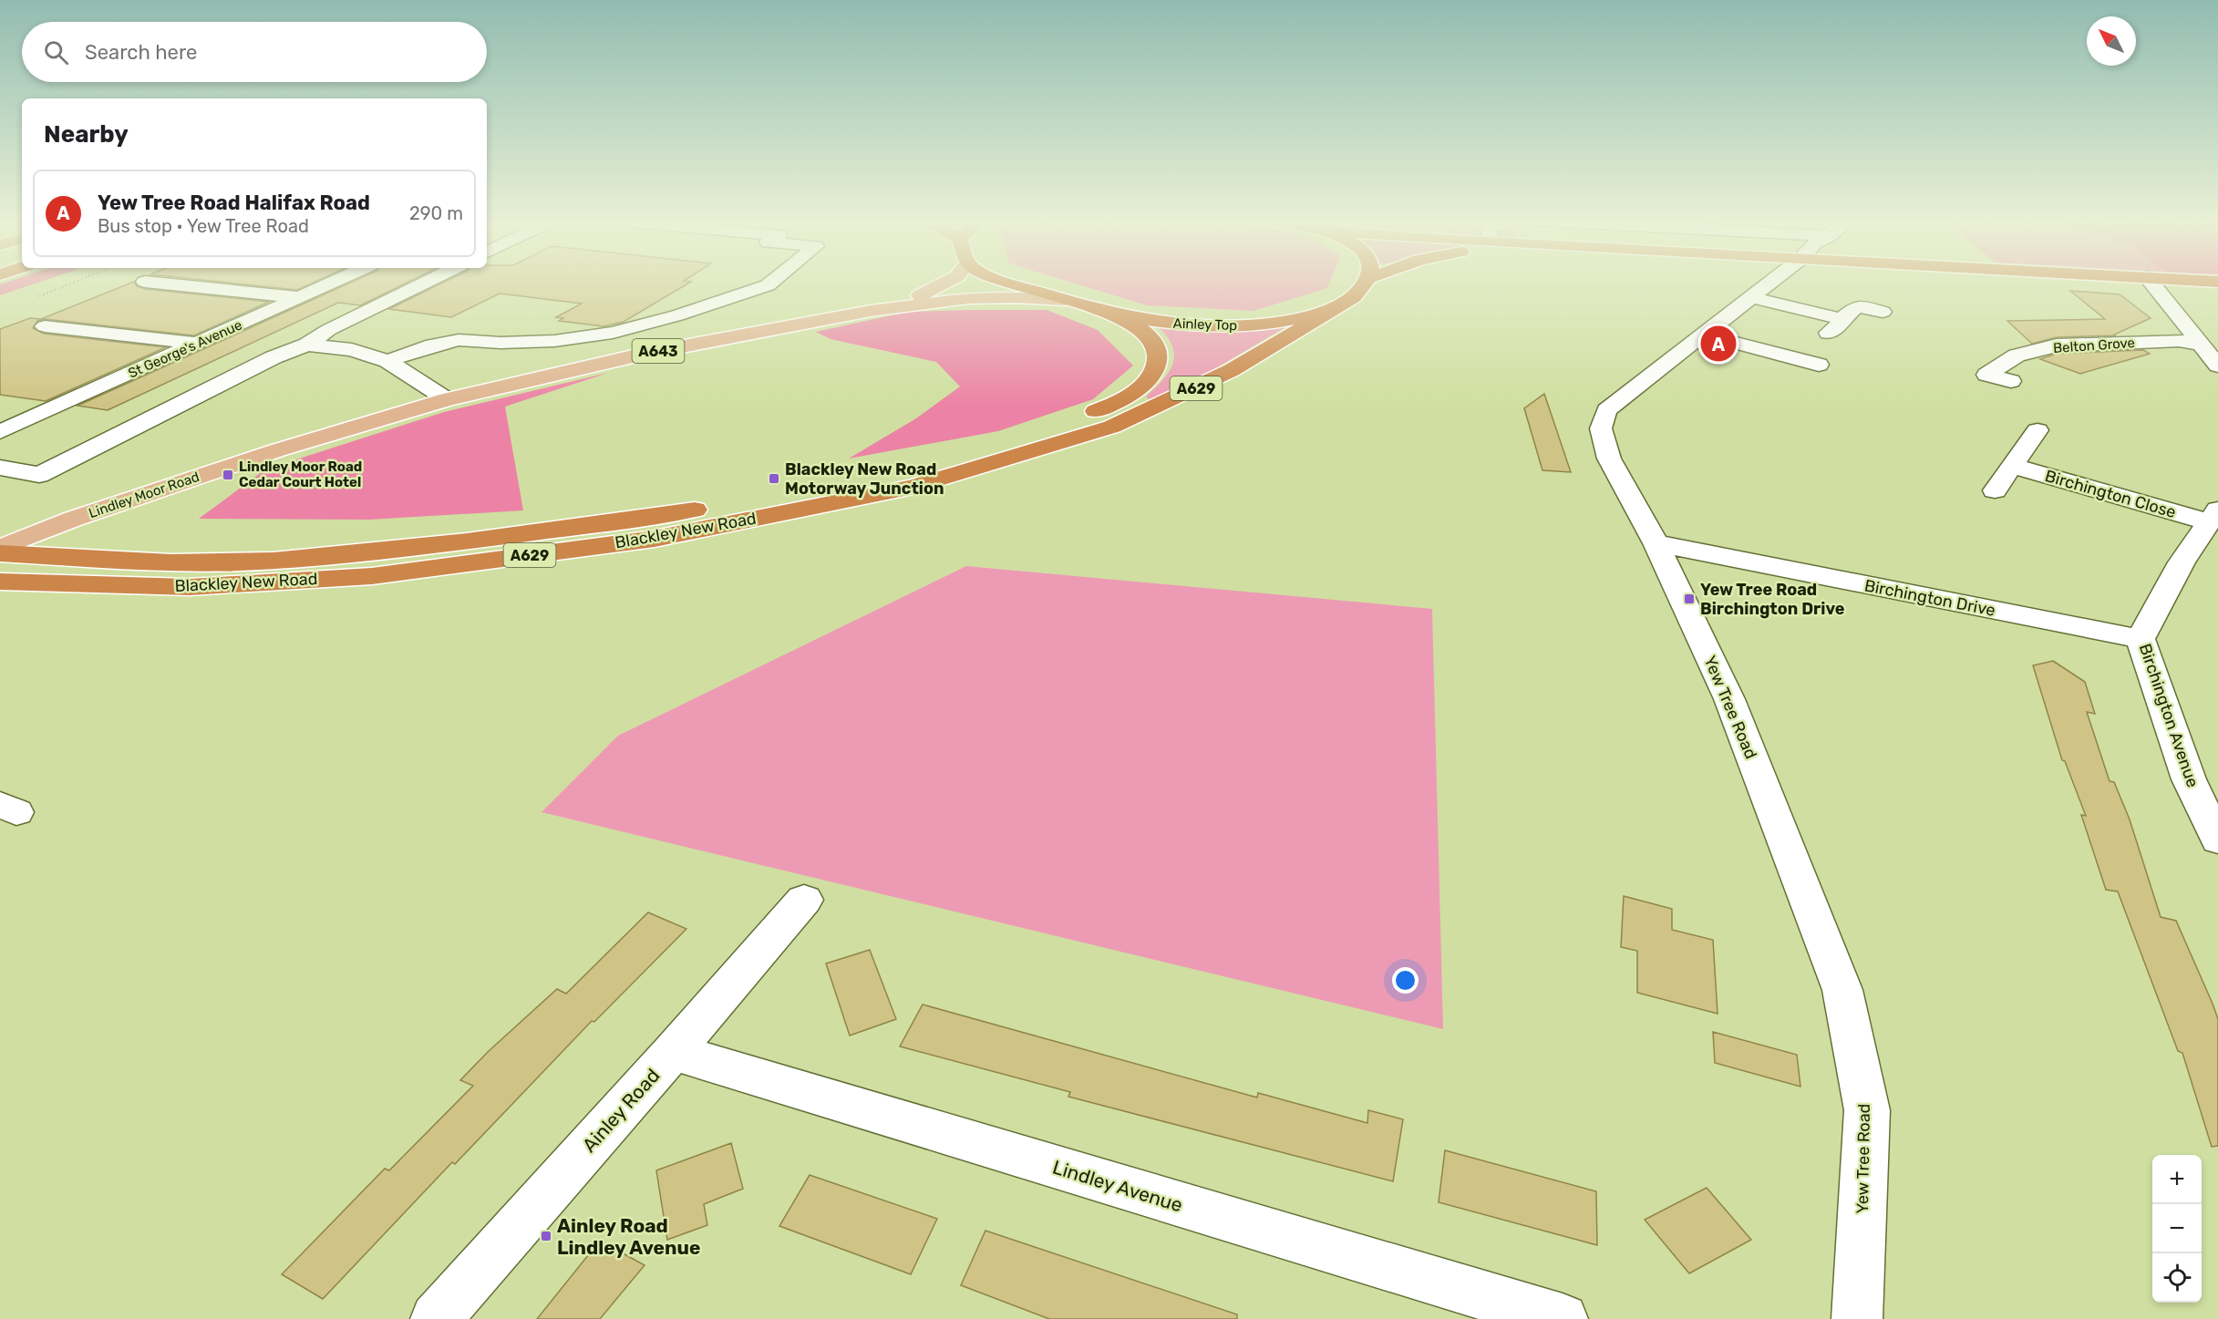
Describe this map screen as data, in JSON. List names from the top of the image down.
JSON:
{
  "streets": {
    "highway": ["Ainley Top", "A629", "Blackley New Road"],
    "main road": ["A643", "Lindley Moor Road"],
    "street": [
      "Belton Grove",
      "St George's Avenue",
      "Birchington Close",
      "Birchington Drive",
      "Yew Tree Road",
      "Birchington Avenue",
      "Ainley Road",
      "Lindley Avenue"
    ]
  },
  "crossings": [
    ["Ainley Top", "Lindley Moor Road"],
    ["Ainley Top", "Blackley New Road"],
    ["Birchington Close", "Birchington Avenue"],
    ["Birchington Drive", "Yew Tree Road"],
    ["Birchington Drive", "Birchington Avenue"],
    ["Ainley Road", "Lindley Avenue"]
  ],
  "places": {
    "transit": [
      "Lindley Moor Road Cedar Court Hotel",
      "Blackley New Road Motorway Junction",
      "Yew Tree Road Birchington Drive",
      "Ainley Road Lindley Avenue"
    ]
  },
  "north": "top left",
  "page": {
    "search": "Search here",
    "heading": "Nearby",
    "list": [
      {
        "mark": "A",
        "name": "Yew Tree Road Halifax Road",
        "note": "Bus stop · Yew Tree Road",
        "value": "290 m"
      }
    ],
    "pins": "A",
    "map_buttons": ["+", "−"]
  }
}
